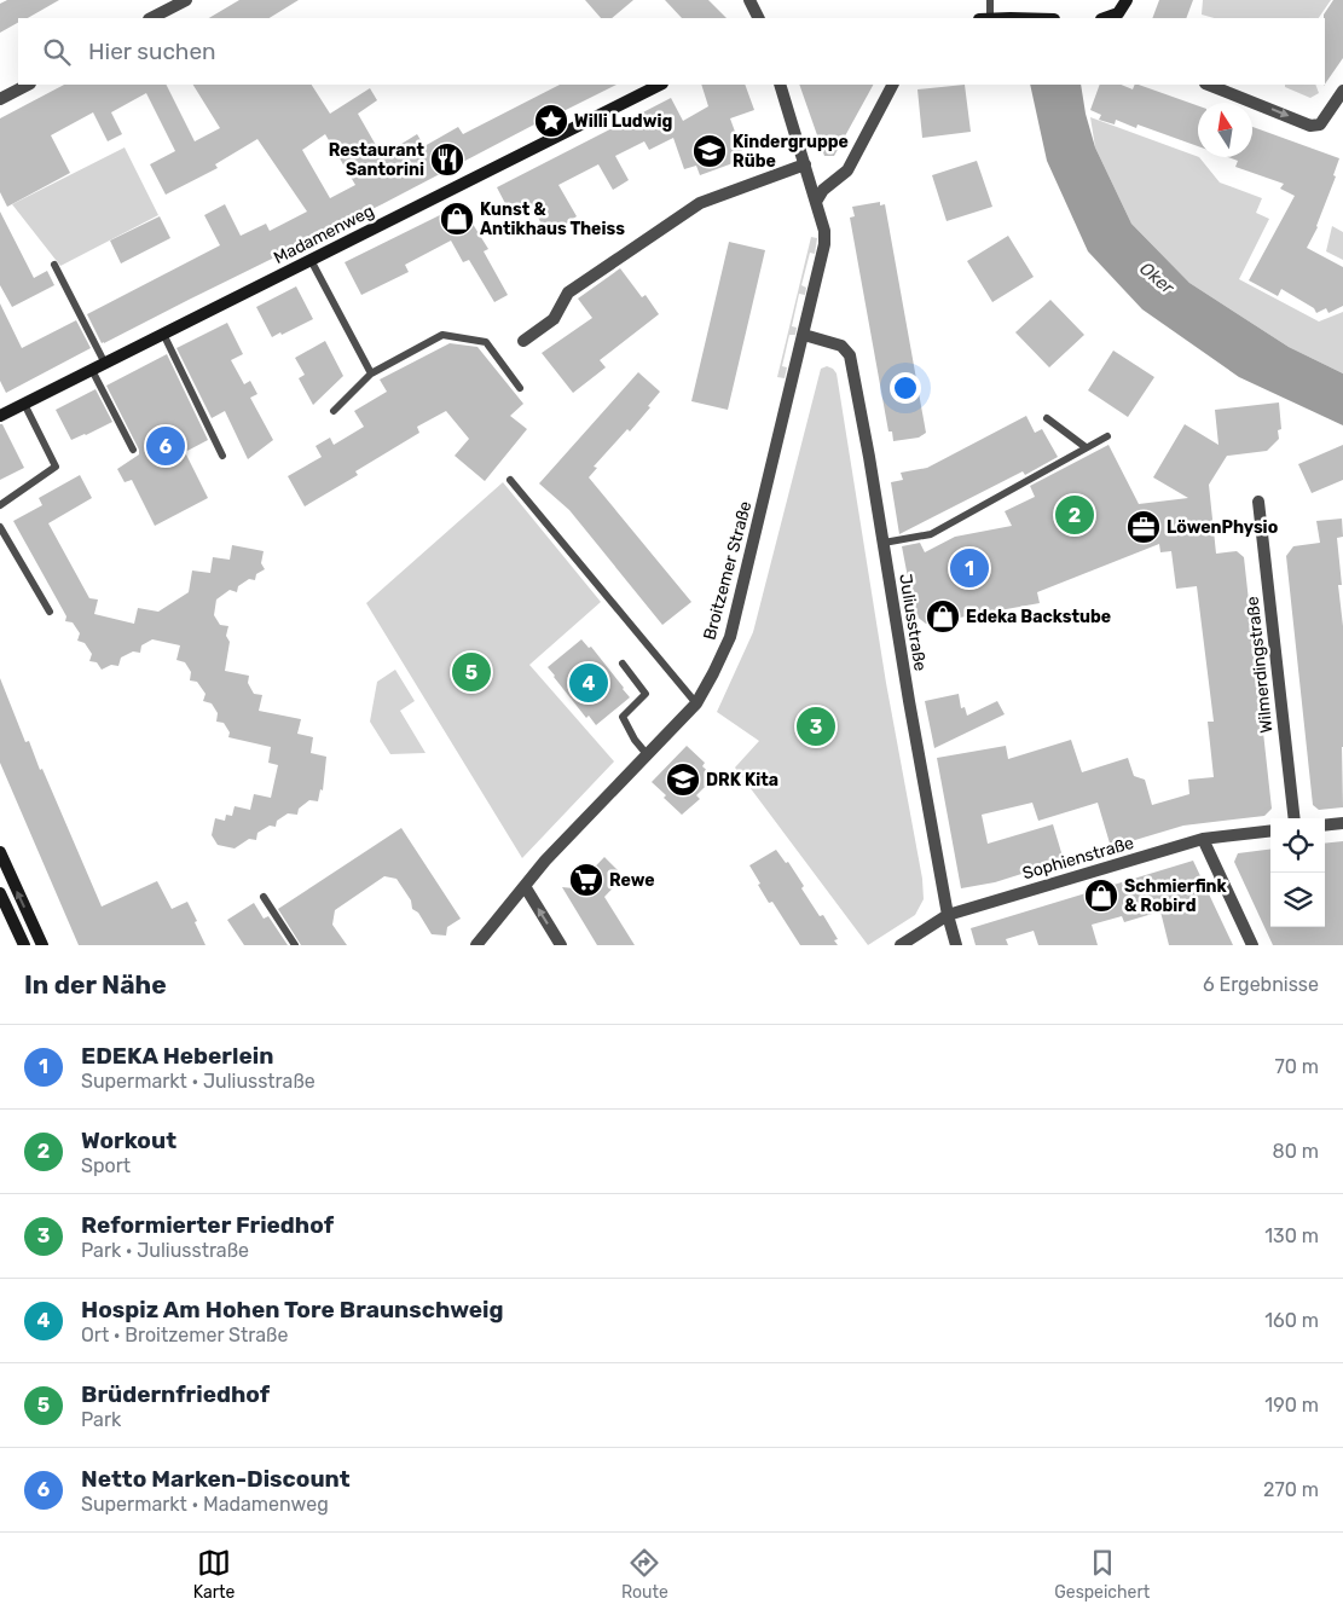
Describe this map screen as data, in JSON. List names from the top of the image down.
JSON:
{
  "streets": {
    "street": [
      "Madamenweg",
      "Broitzemer Straße",
      "Juliusstraße",
      "Wilmerdingstraße",
      "Sophienstraße"
    ]
  },
  "crossings": [
    ["Broitzemer Straße", "Juliusstraße"],
    ["Juliusstraße", "Sophienstraße"]
  ],
  "water": ["Oker"],
  "places": {
    "place": ["Willi Ludwig"],
    "school or university": ["Kindergruppe Rübe", "DRK Kita"],
    "restaurant": ["Restaurant Santorini"],
    "shop": ["Kunst & Antikhaus Theiss", "Edeka Backstube", "Schmierfink & Robird"],
    "office": ["LöwenPhysio"],
    "supermarket": ["Rewe"]
  },
  "north": "top",
  "page": {
    "search": "Hier suchen",
    "pins": [
      "6",
      "2",
      "1",
      "5",
      "4",
      "3"
    ],
    "heading": ["In der Nähe", "6 Ergebnisse"],
    "list": [
      {
        "mark": "1",
        "name": "EDEKA Heberlein",
        "note": "Supermarkt · Juliusstraße",
        "value": "70 m"
      },
      {
        "mark": "2",
        "name": "Workout",
        "note": "Sport",
        "value": "80 m"
      },
      {
        "mark": "3",
        "name": "Reformierter Friedhof",
        "note": "Park · Juliusstraße",
        "value": "130 m"
      },
      {
        "mark": "4",
        "name": "Hospiz Am Hohen Tore Braunschweig",
        "note": "Ort · Broitzemer Straße",
        "value": "160 m"
      },
      {
        "mark": "5",
        "name": "Brüdernfriedhof",
        "note": "Park",
        "value": "190 m"
      },
      {
        "mark": "6",
        "name": "Netto Marken-Discount",
        "note": "Supermarkt · Madamenweg",
        "value": "270 m"
      }
    ],
    "nav": ["Karte", "Route", "Gespeichert"]
  }
}
